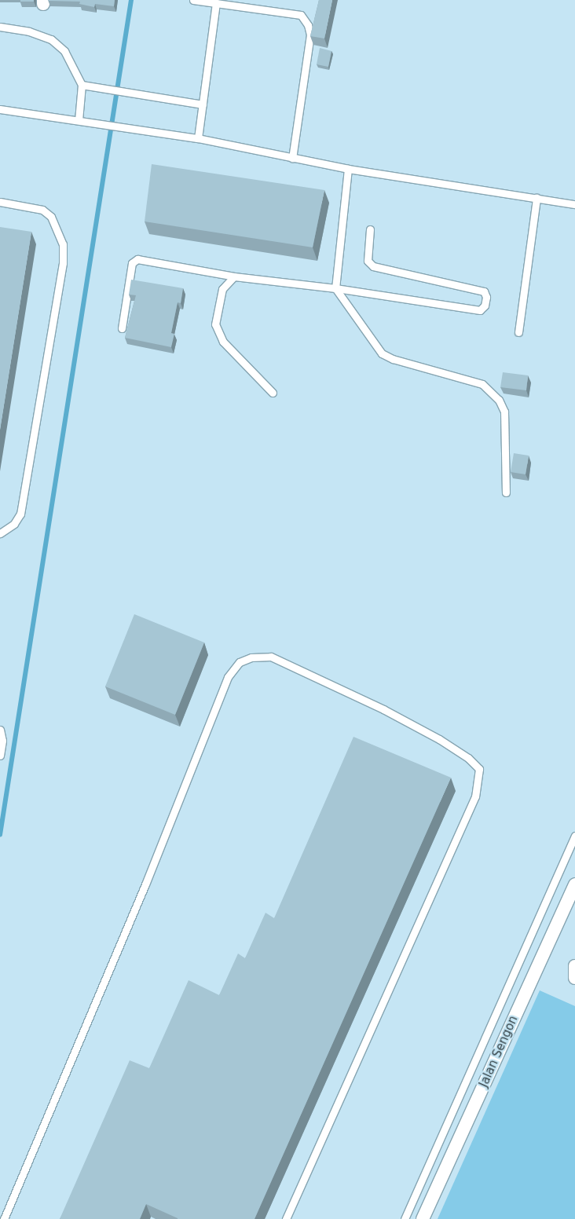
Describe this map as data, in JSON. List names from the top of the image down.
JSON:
{
  "streets": {
    "street": ["Jalan Sengon"]
  }
}
